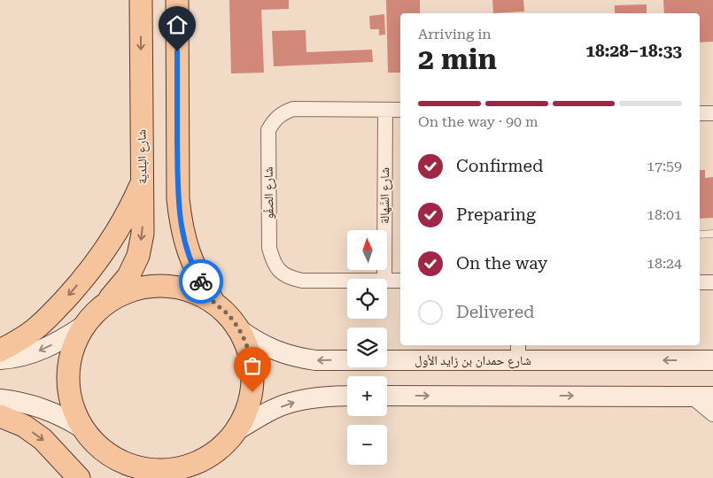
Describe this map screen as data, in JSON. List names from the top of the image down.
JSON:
{
  "streets": {
    "main road": ["شارع البلدية", "شارع حمدان بن زايد الأول"],
    "street": ["شارع الصفُو", "شارع السَّهالة"]
  },
  "crossings": [
    ["شارع الصفُو", "شارع السَّهالة"]
  ],
  "north": "top",
  "page": {
    "heading": ["2 min", "Arriving in", "18:28–18:33"],
    "bar": "On the way · 90 m",
    "list": [
      ["Confirmed", "17:59"],
      ["Preparing", "18:01"],
      ["On the way", "18:24"],
      "Delivered"
    ],
    "map_buttons": ["+", "−"]
  }
}
